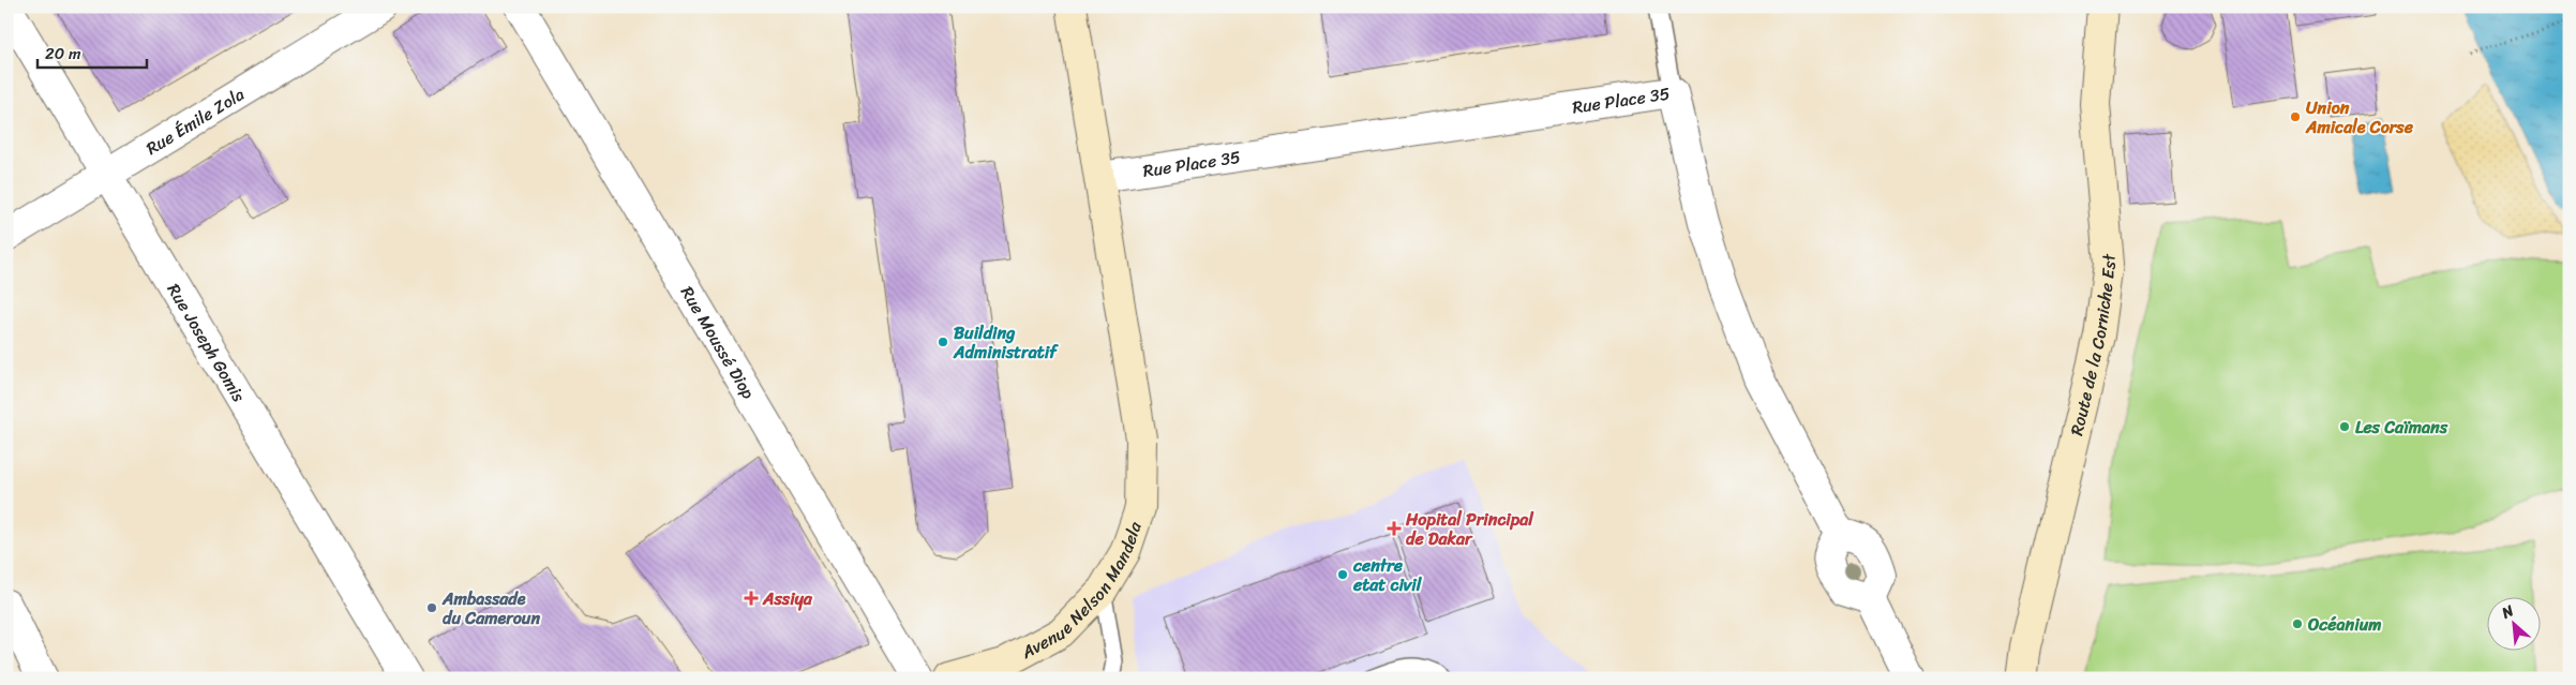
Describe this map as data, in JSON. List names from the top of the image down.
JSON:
{
  "streets": {
    "street": [
      "Rue Place 35",
      "Rue Émile Zola",
      "Rue Joseph Gomis",
      "Rue Moussé Diop",
      "Route de la Corniche Est",
      "Avenue Nelson Mandela"
    ]
  },
  "crossings": [
    ["Rue Place 35", "Avenue Nelson Mandela"],
    ["Rue Émile Zola", "Rue Joseph Gomis"]
  ],
  "places": {
    "other": [
      "Union Amicale Corse",
      "Building Administratif",
      "Les Caïmans",
      "centre etat civil",
      "Ambassade du Cameroun",
      "Océanium"
    ],
    "health": ["Hopital Principal de Dakar", "Assiya"]
  },
  "scale_bar": "20 m",
  "north": "top left"
}
